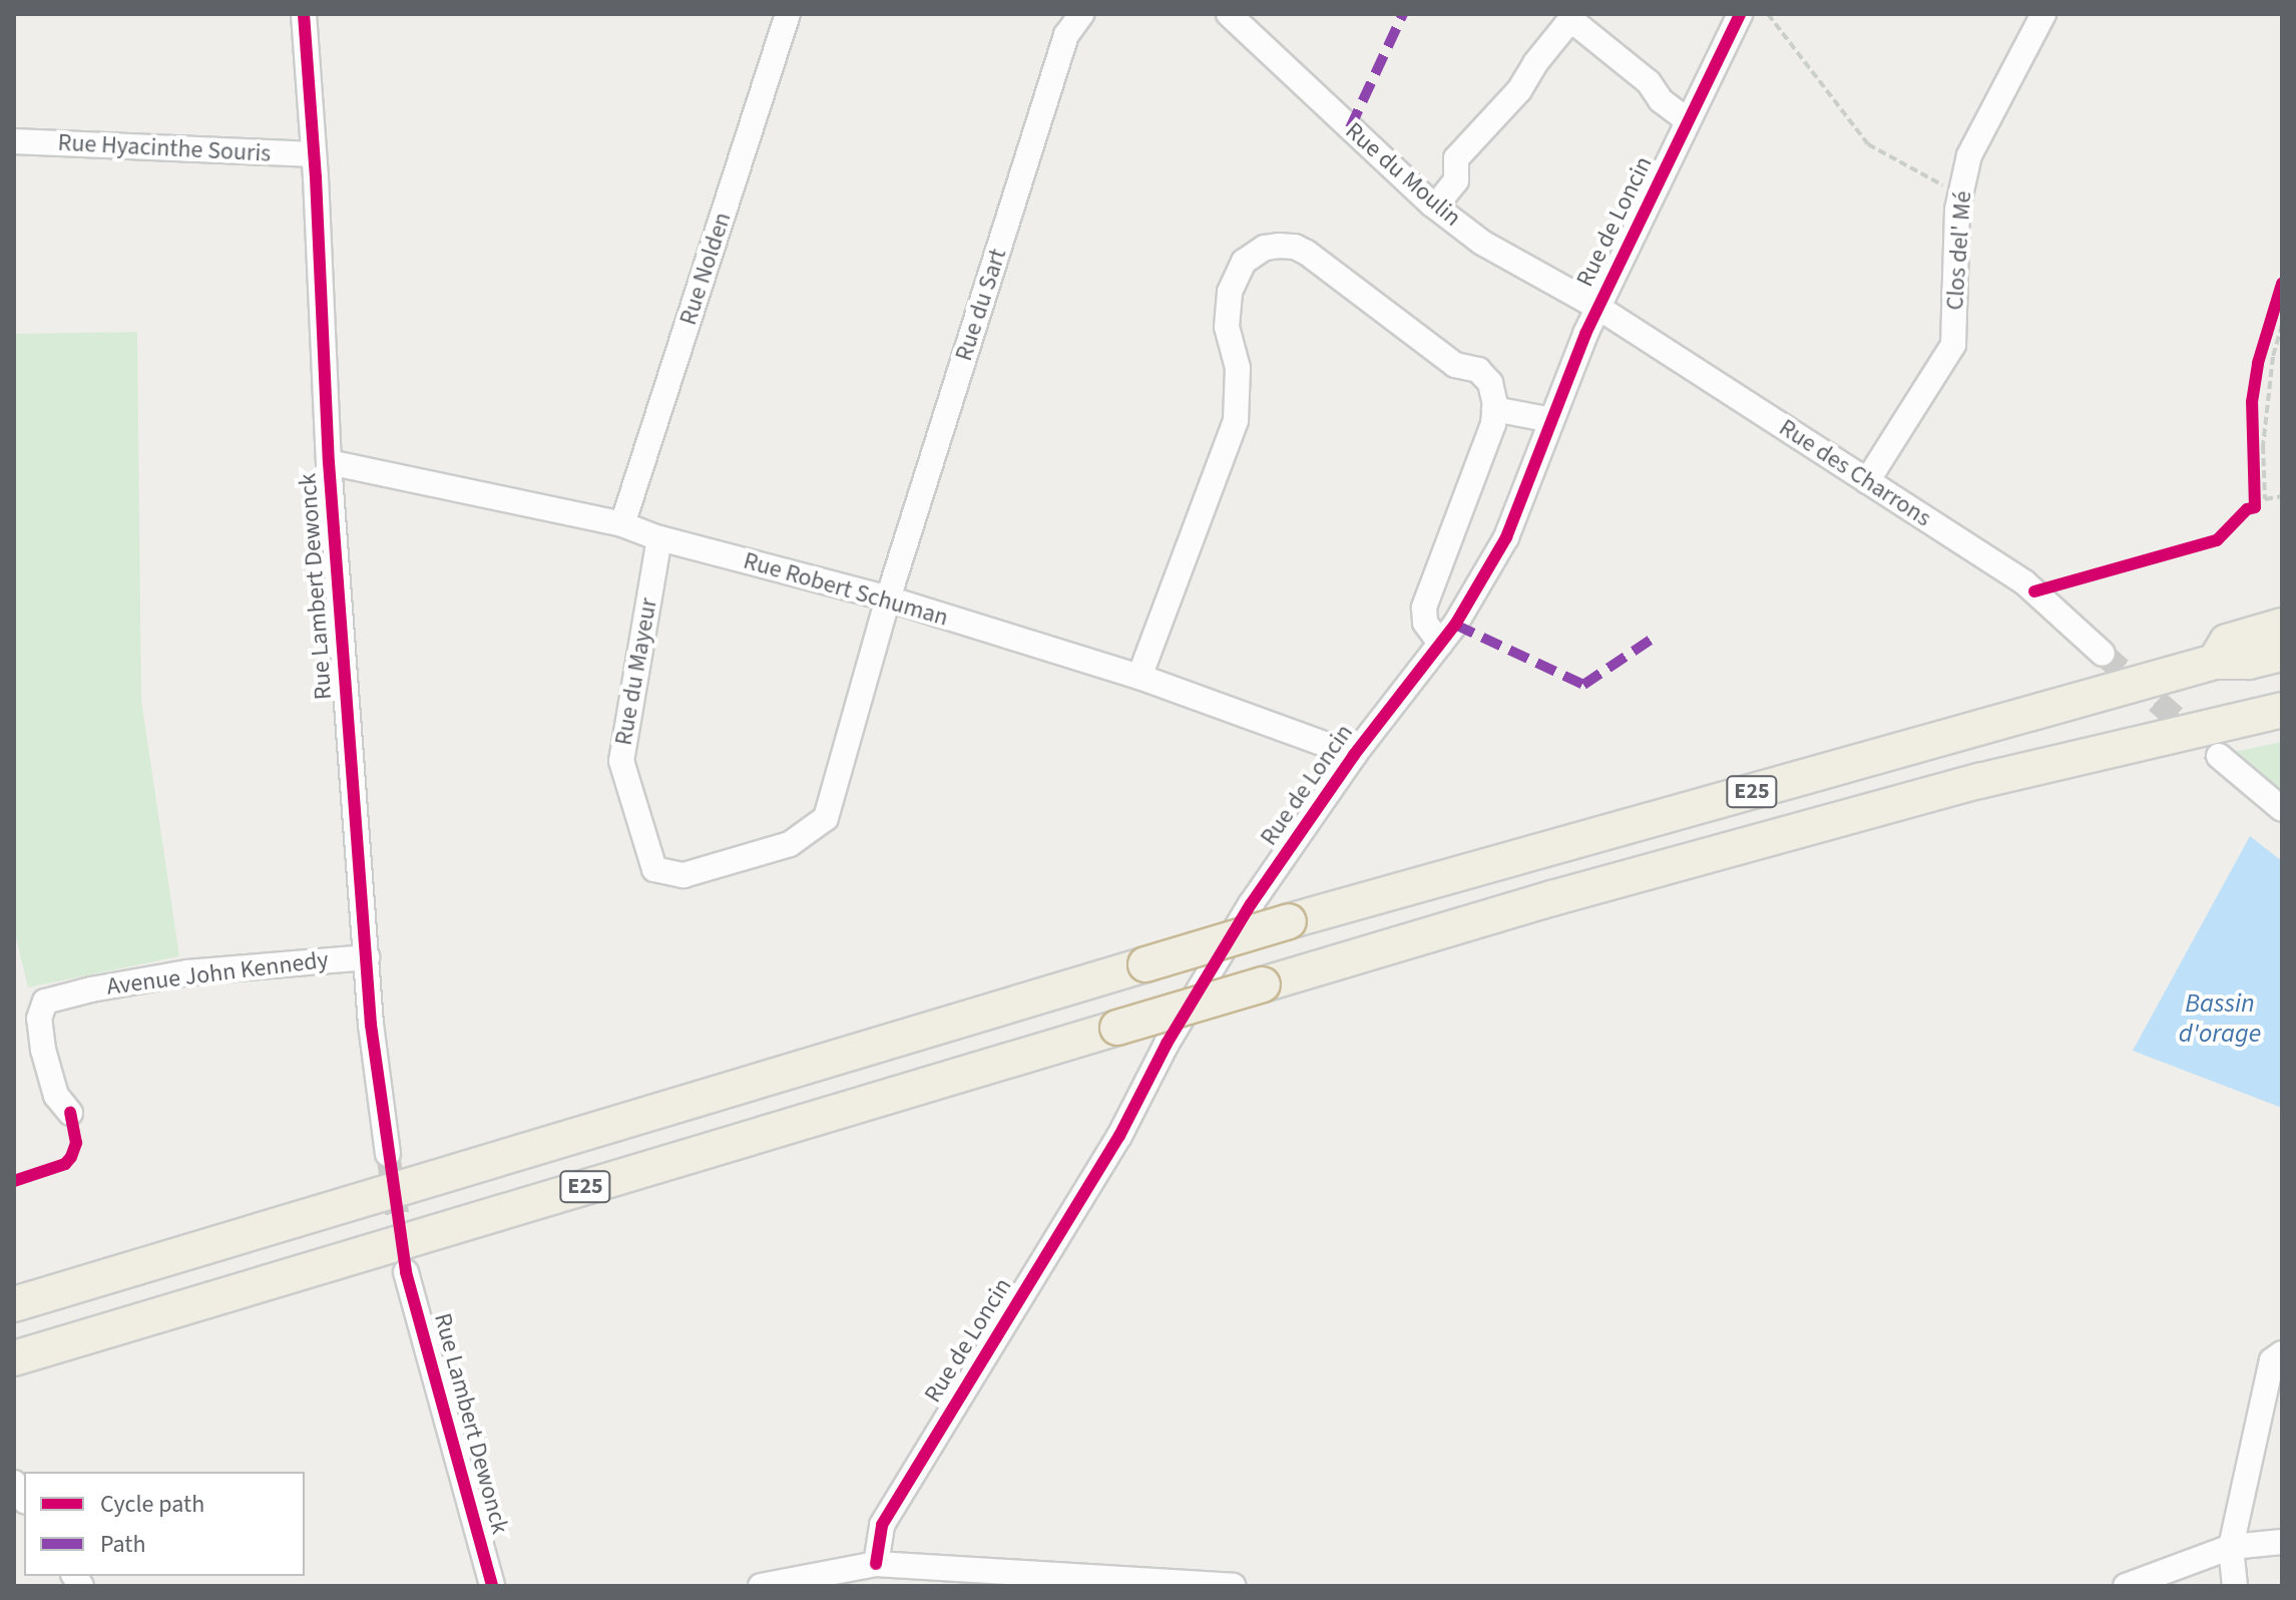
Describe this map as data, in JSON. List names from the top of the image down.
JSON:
{
  "streets": {
    "highway": ["E25"],
    "street": [
      "Rue Hyacinthe Souris",
      "Rue du Moulin",
      "Rue de Loncin",
      "Clos del' Mé",
      "Rue Nolden",
      "Rue du Sart",
      "Rue des Charrons",
      "Rue Lambert Dewonck",
      "Rue Robert Schuman",
      "Rue du Mayeur",
      "Avenue John Kennedy"
    ]
  },
  "crossings": [
    ["Rue Hyacinthe Souris", "Rue Lambert Dewonck"],
    ["Rue du Moulin", "Rue de Loncin"],
    ["Rue du Moulin", "Rue des Charrons"],
    ["Rue de Loncin", "Rue des Charrons"],
    ["Rue de Loncin", "Rue Robert Schuman"],
    ["Clos del' Mé", "Rue des Charrons"],
    ["Rue Nolden", "Rue Robert Schuman"],
    ["Rue du Sart", "Rue Robert Schuman"],
    ["Rue du Sart", "Rue du Mayeur"],
    ["Rue Lambert Dewonck", "Rue Robert Schuman"],
    ["Rue Lambert Dewonck", "Avenue John Kennedy"],
    ["Rue Robert Schuman", "Rue du Mayeur"]
  ],
  "water": ["Bassin d'orage"],
  "legend": ["Cycle path", "Path"]
}
